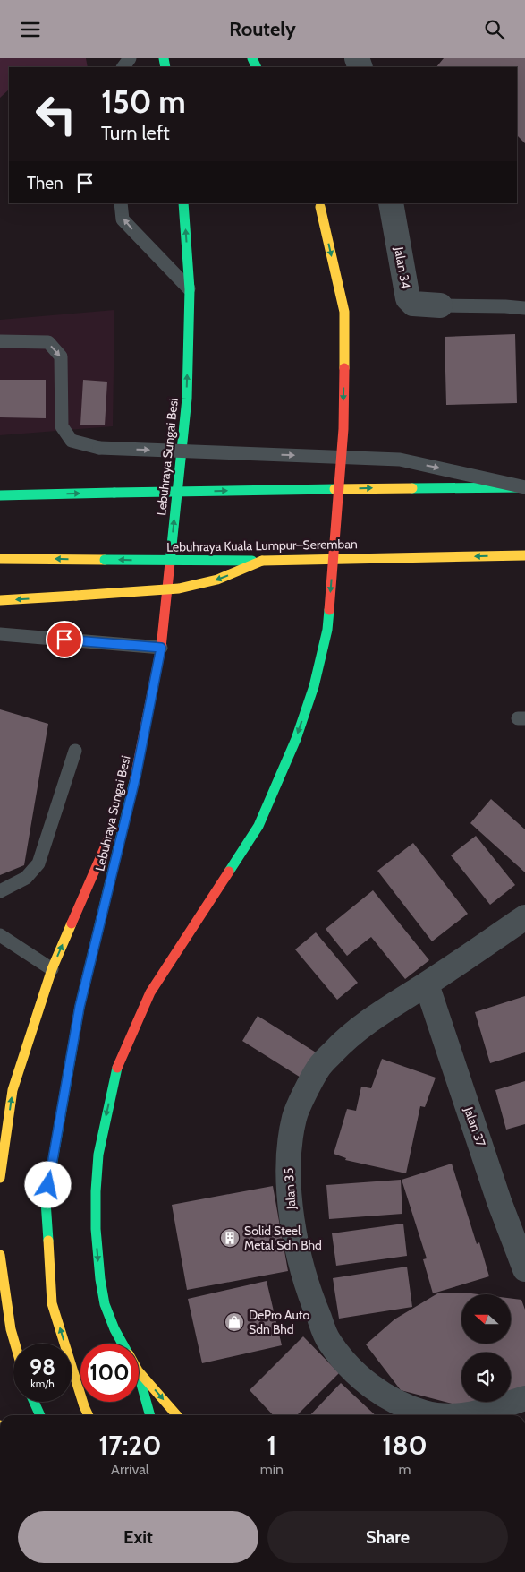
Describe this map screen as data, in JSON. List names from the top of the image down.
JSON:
{
  "streets": {
    "highway": ["Lebuhraya Sungai Besi", "Lebuhraya Kuala Lumpur–Seremban"],
    "street": ["Jalan 34", "Jalan 37", "Jalan 35"]
  },
  "crossings": [
    ["Jalan 37", "Jalan 35"]
  ],
  "places": {
    "building": ["Solid Steel Metal Sdn Bhd"],
    "shop": ["DePro Auto Sdn Bhd"]
  },
  "north": "left",
  "page": {
    "header": "Routely",
    "turn": ["150 m", "Turn left"],
    "then": "Then",
    "speed": "98 km/h",
    "limit": "100",
    "eta": [
      "17:20",
      "Arrival",
      "1",
      "min",
      "180",
      "m"
    ],
    "buttons": ["Exit", "Share"]
  }
}
